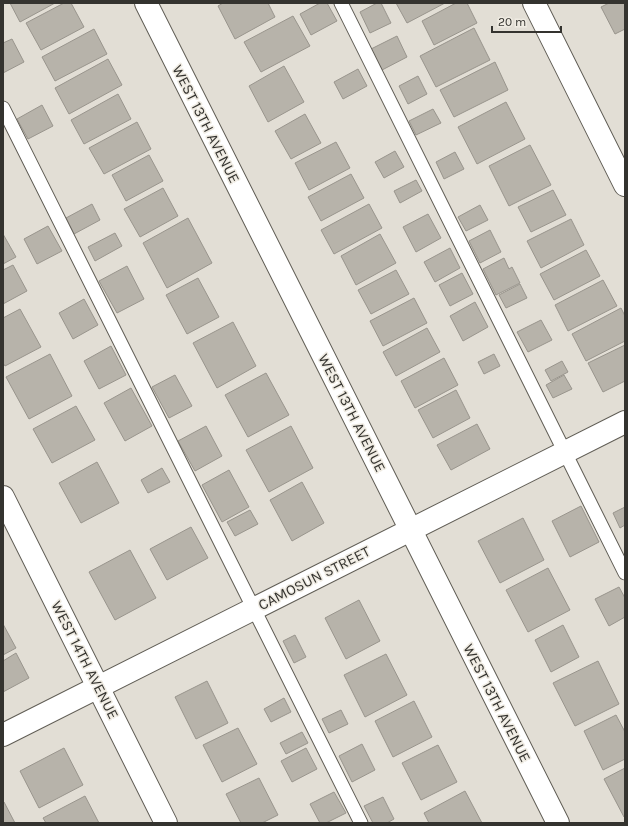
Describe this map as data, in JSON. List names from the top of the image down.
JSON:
{
  "streets": {
    "street": ["WEST 13TH AVENUE", "CAMOSUN STREET", "WEST 14TH AVENUE"]
  },
  "crossings": [
    ["WEST 13TH AVENUE", "CAMOSUN STREET"],
    ["CAMOSUN STREET", "WEST 14TH AVENUE"]
  ],
  "scale_bar": "20 m"
}
